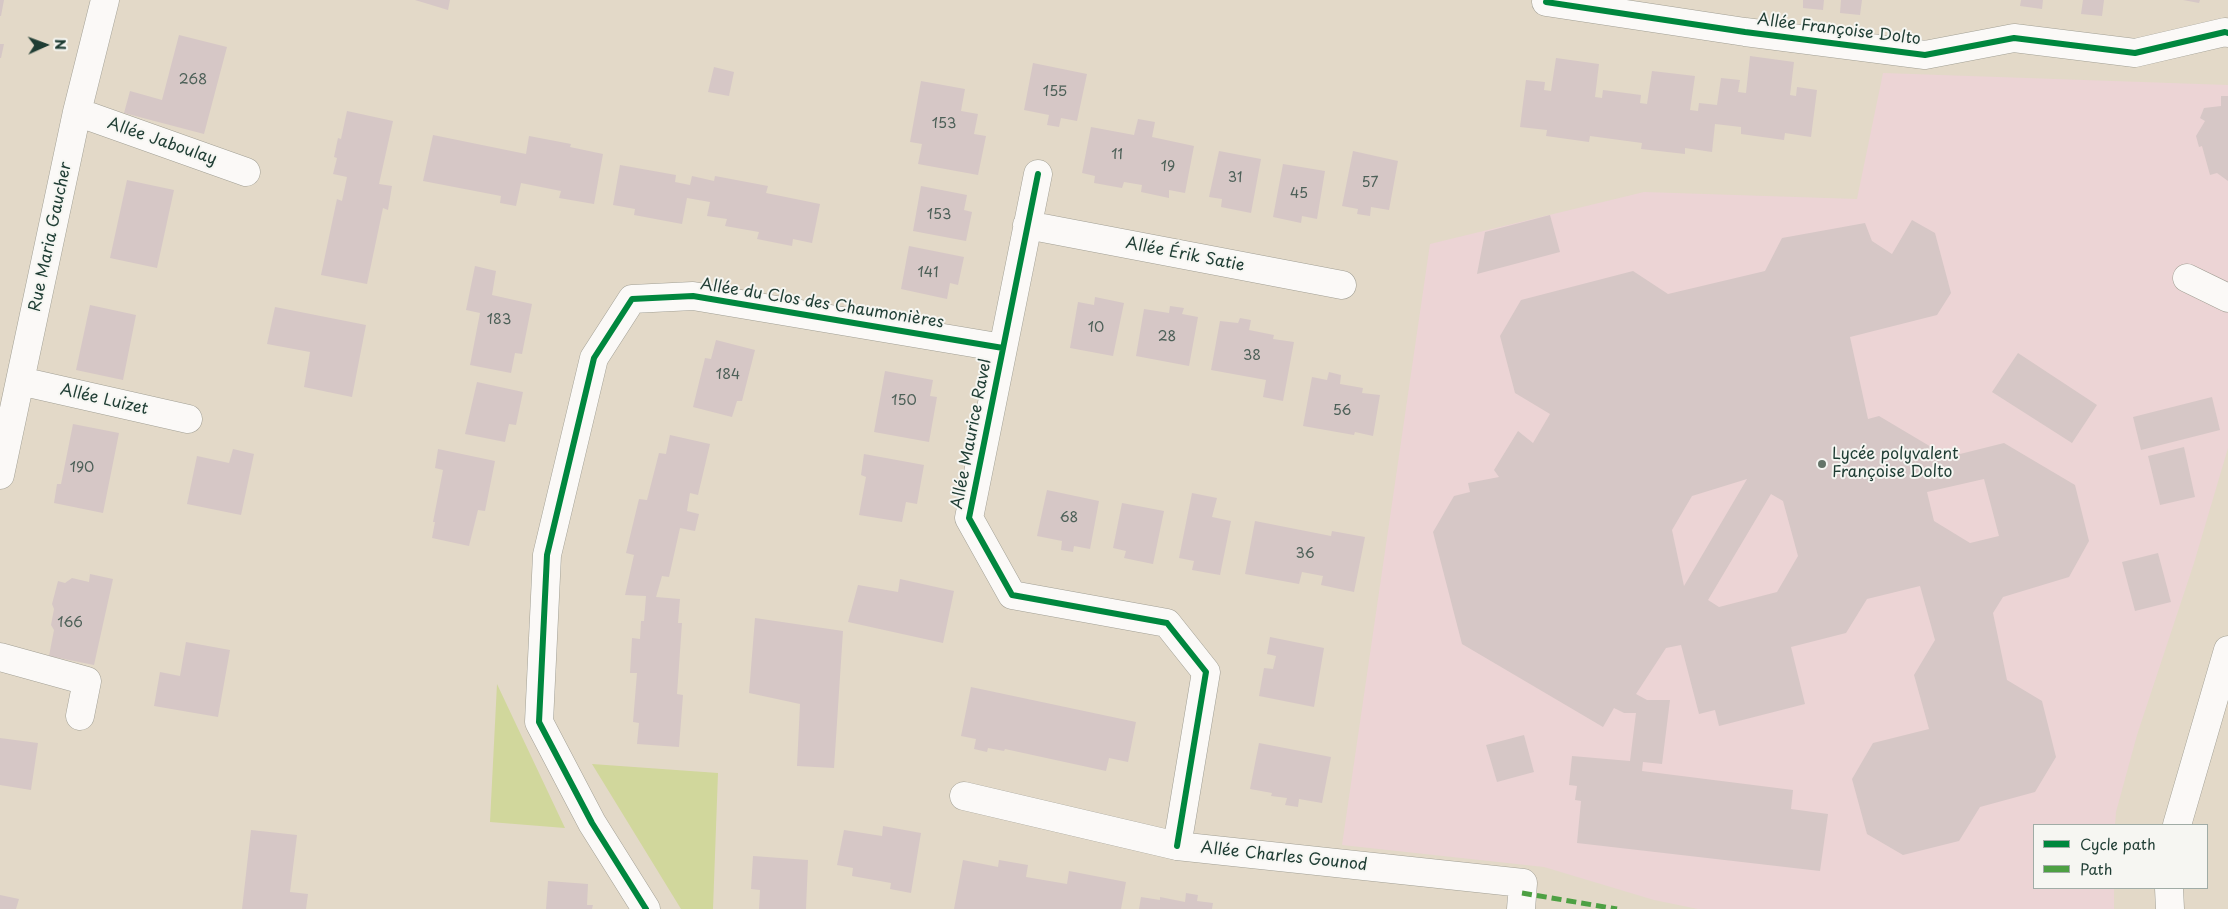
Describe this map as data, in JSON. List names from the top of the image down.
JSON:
{
  "streets": {
    "street": [
      "Allée Françoise Dolto",
      "Allée Jaboulay",
      "Rue Maria Gaucher",
      "Allée Érik Satie",
      "Allée du Clos des Chaumonières",
      "Allée Luizet",
      "Allée Maurice Ravel",
      "Allée Charles Gounod"
    ]
  },
  "crossings": [
    ["Allée Jaboulay", "Rue Maria Gaucher"],
    ["Rue Maria Gaucher", "Allée Luizet"],
    ["Allée Érik Satie", "Allée Maurice Ravel"],
    ["Allée du Clos des Chaumonières", "Allée Maurice Ravel"],
    ["Allée Maurice Ravel", "Allée Charles Gounod"]
  ],
  "places": ["Lycée polyvalent Françoise Dolto"],
  "house_numbers": [
    "268",
    "155",
    "153",
    "11",
    "19",
    "31",
    "57",
    "45",
    "153",
    "141",
    "183",
    "10",
    "28",
    "38",
    "184",
    "150",
    "56",
    "190",
    "68",
    "36",
    "166"
  ],
  "legend": ["Cycle path", "Path"],
  "north": "right"
}
